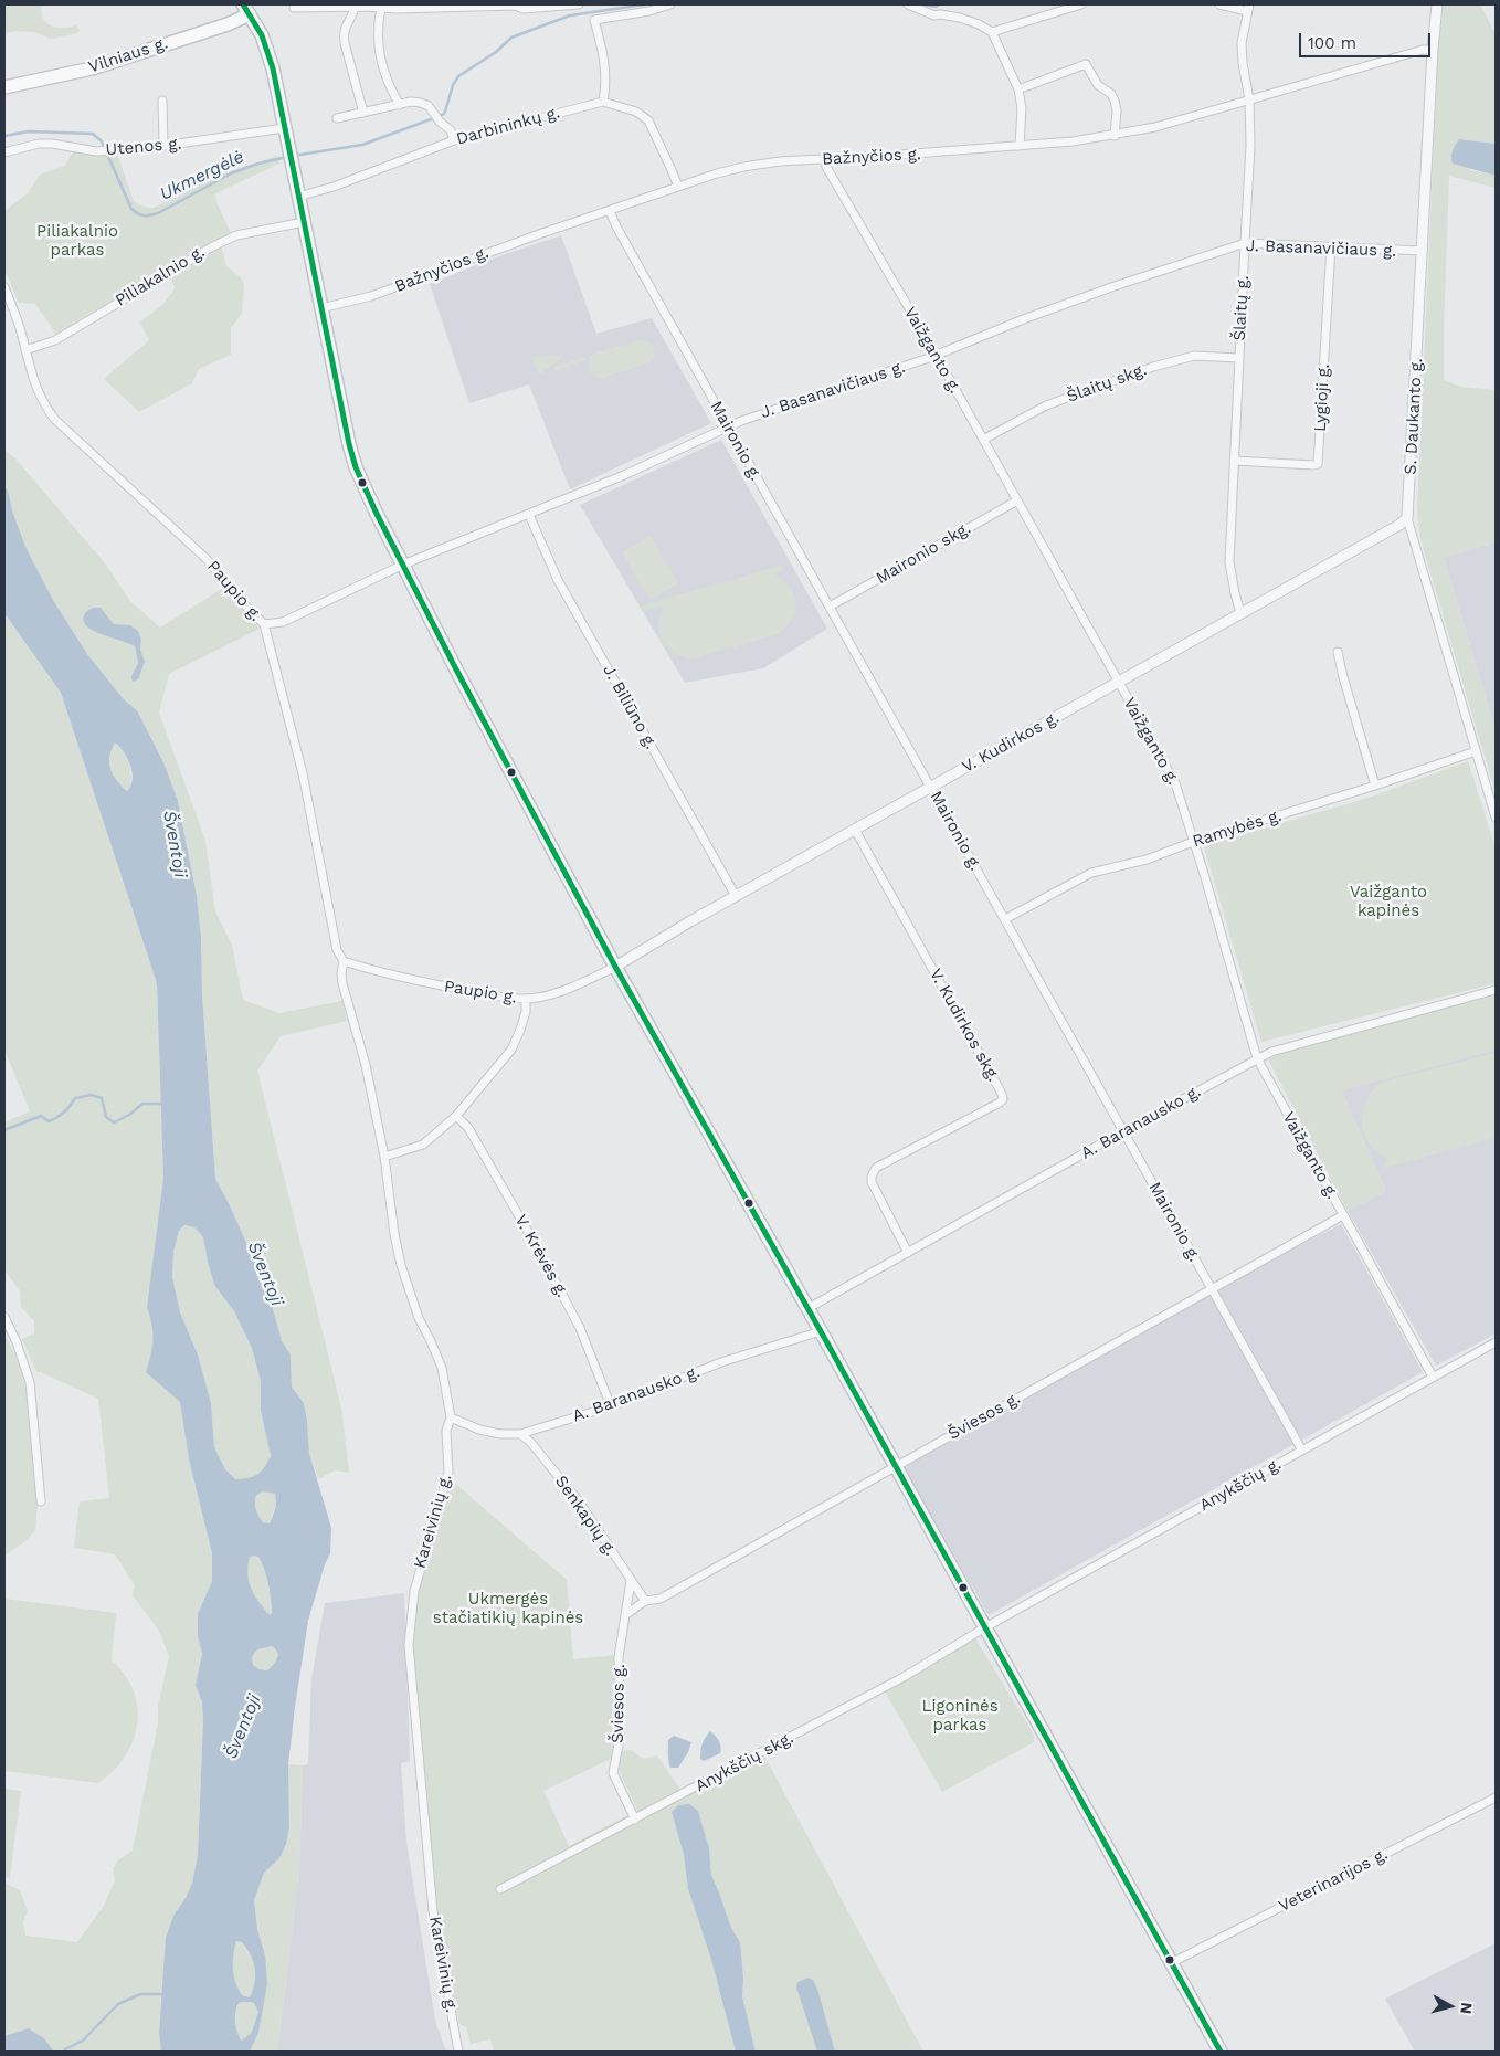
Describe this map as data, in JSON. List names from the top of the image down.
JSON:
{
  "streets": {
    "main road": ["Vilniaus g."],
    "street": [
      "Darbininkų g.",
      "Utenos g.",
      "Bažnyčios g.",
      "J. Basanavičiaus g.",
      "Piliakalnio g.",
      "Šlaitų g.",
      "Vaižganto g.",
      "Šlaitų skg.",
      "Lygioji g.",
      "S. Daukanto g.",
      "Maironio g.",
      "Maironio skg.",
      "Paupio g.",
      "J. Biliūno g.",
      "V. Kudirkos g.",
      "Ramybės g.",
      "V. Kudirkos skg.",
      "A. Baranausko g.",
      "V. Krėvės g.",
      "Šviesos g.",
      "Anykščių g.",
      "Senkapių g.",
      "Kareivinių g.",
      "Anykščių skg.",
      "Veterinarijos g."
    ]
  },
  "crossings": [
    ["Darbininkų g.", "Bažnyčios g."],
    ["Bažnyčios g.", "Šlaitų g."],
    ["Bažnyčios g.", "Vaižganto g."],
    ["Bažnyčios g.", "S. Daukanto g."],
    ["Bažnyčios g.", "Maironio g."],
    ["J. Basanavičiaus g.", "Šlaitų g."],
    ["J. Basanavičiaus g.", "Vaižganto g."],
    ["J. Basanavičiaus g.", "Lygioji g."],
    ["J. Basanavičiaus g.", "S. Daukanto g."],
    ["J. Basanavičiaus g.", "Maironio g."],
    ["J. Basanavičiaus g.", "Paupio g."],
    ["J. Basanavičiaus g.", "J. Biliūno g."],
    ["Piliakalnio g.", "Paupio g."],
    ["Šlaitų g.", "Šlaitų skg."],
    ["Šlaitų g.", "Lygioji g."],
    ["Šlaitų g.", "V. Kudirkos g."],
    ["Vaižganto g.", "Šlaitų skg."],
    ["Vaižganto g.", "Maironio skg."],
    ["Vaižganto g.", "V. Kudirkos g."],
    ["Vaižganto g.", "Ramybės g."],
    ["Vaižganto g.", "A. Baranausko g."],
    ["Vaižganto g.", "Šviesos g."],
    ["Vaižganto g.", "Anykščių g."],
    ["S. Daukanto g.", "V. Kudirkos g."],
    ["S. Daukanto g.", "Ramybės g."],
    ["Maironio g.", "Maironio skg."],
    ["Maironio g.", "V. Kudirkos g."],
    ["Maironio g.", "Ramybės g."],
    ["Maironio g.", "A. Baranausko g."],
    ["Maironio g.", "Šviesos g."],
    ["Maironio g.", "Anykščių g."],
    ["Paupio g.", "V. Kudirkos g."],
    ["Paupio g.", "Kareivinių g."],
    ["J. Biliūno g.", "V. Kudirkos g."],
    ["V. Kudirkos g.", "V. Kudirkos skg."],
    ["V. Kudirkos skg.", "A. Baranausko g."],
    ["A. Baranausko g.", "V. Krėvės g."],
    ["A. Baranausko g.", "Senkapių g."],
    ["A. Baranausko g.", "Kareivinių g."],
    ["Šviesos g.", "Senkapių g."],
    ["Šviesos g.", "Anykščių skg."],
    ["Anykščių g.", "Anykščių skg."]
  ],
  "water": ["Ukmergėlė", "Šventoji"],
  "parks": [
    "Piliakalnio parkas",
    "Vaižganto kapinės",
    "Ukmergės stačiatikių kapinės",
    "Ligoninės parkas"
  ],
  "scale_bar": "100 m",
  "north": "right"
}
